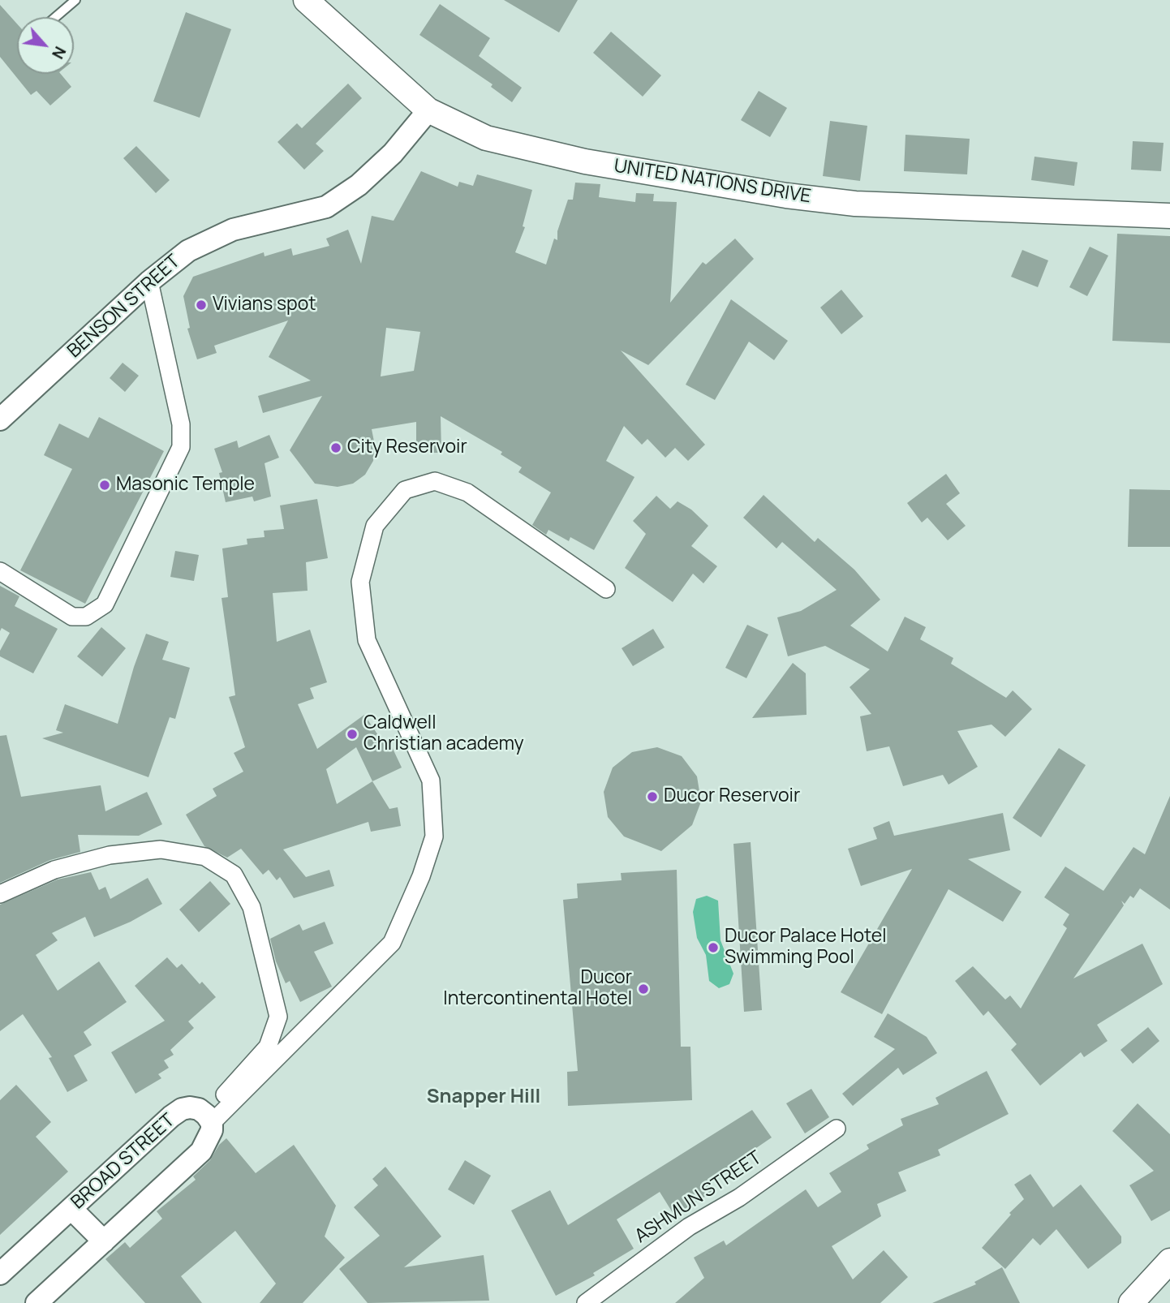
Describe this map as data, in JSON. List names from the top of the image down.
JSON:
{
  "streets": {
    "main road": ["UNITED NATIONS DRIVE"],
    "street": ["BENSON STREET", "BROAD STREET", "ASHMUN STREET"]
  },
  "crossings": [
    ["UNITED NATIONS DRIVE", "BENSON STREET"]
  ],
  "districts": ["Snapper Hill"],
  "places": [
    "Vivians spot",
    "City Reservoir",
    "Masonic Temple",
    "Caldwell Christian academy",
    "Ducor Reservoir",
    "Ducor Palace Hotel Swimming Pool",
    "Ducor Intercontinental Hotel"
  ],
  "north": "bottom right"
}
